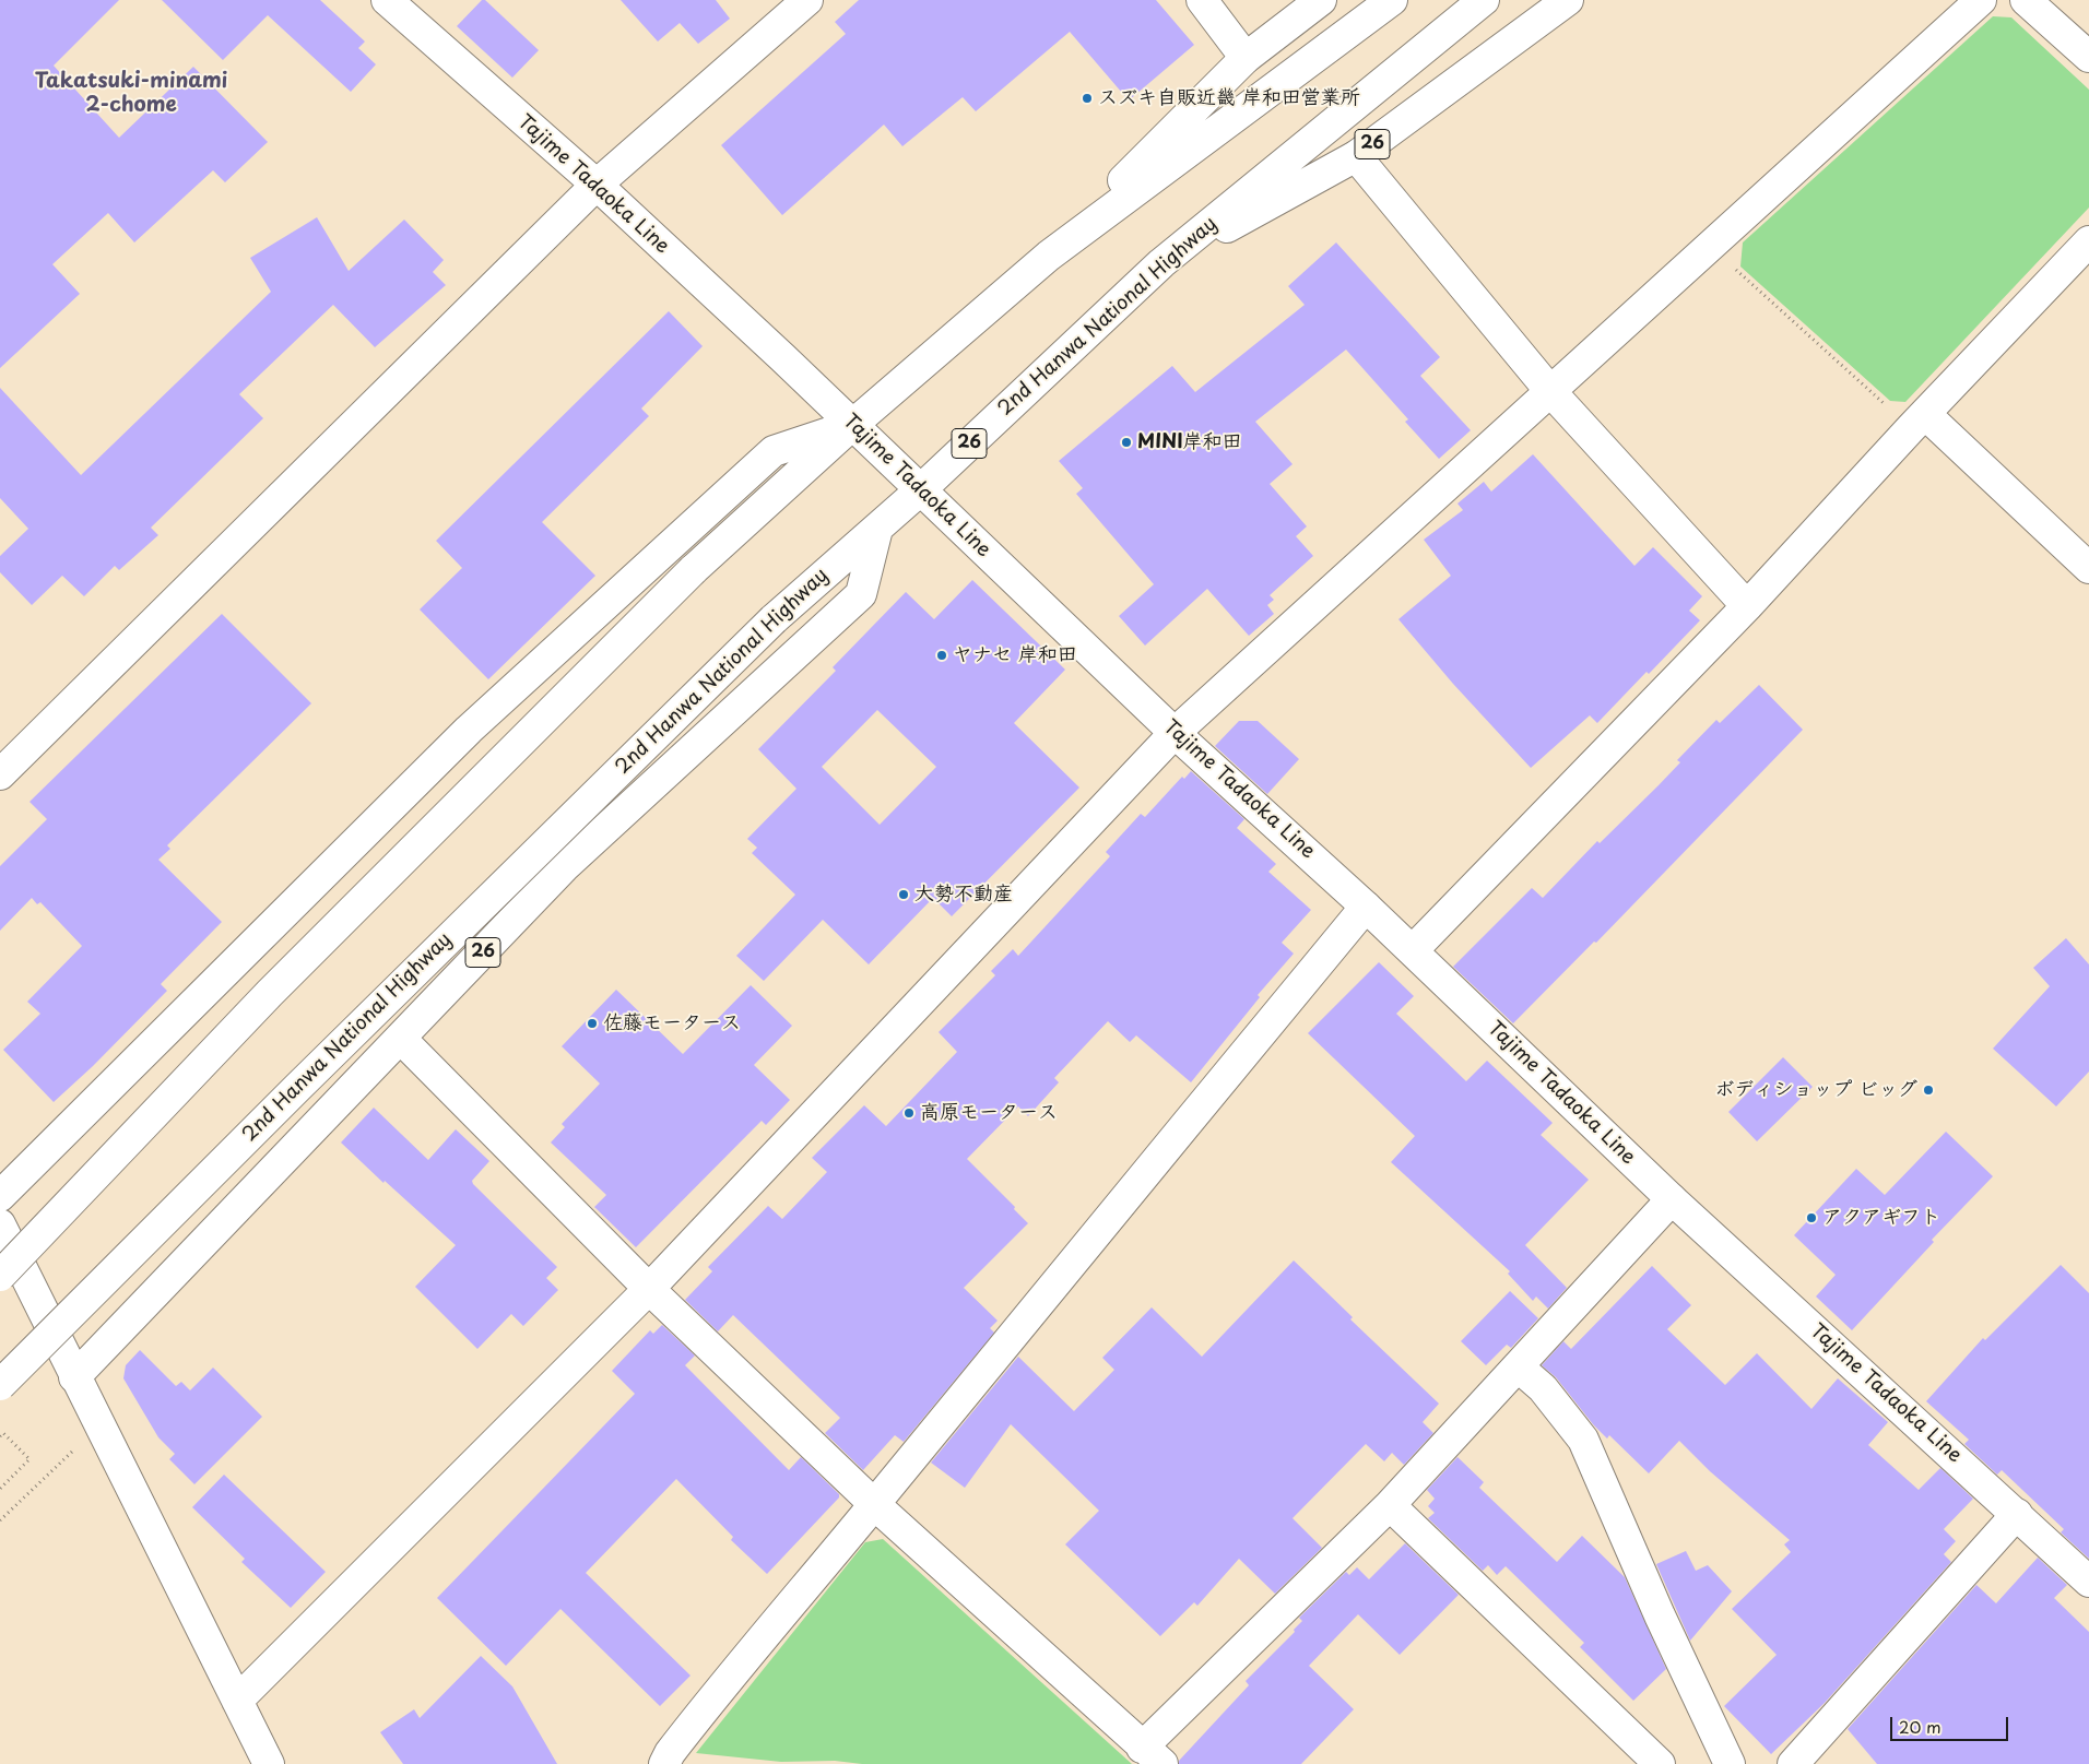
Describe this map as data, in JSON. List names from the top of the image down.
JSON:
{
  "streets": {
    "main road": ["26", "Tajime Tadaoka Line", "2nd Hanwa National Highway"]
  },
  "crossings": [
    ["26", "2nd Hanwa National Highway"],
    ["Tajime Tadaoka Line", "2nd Hanwa National Highway"]
  ],
  "districts": ["Takatsuki-minami 2-chome"],
  "places": [
    "スズキ自販近畿 岸和田営業所",
    "MINI岸和田",
    "ヤナセ 岸和田",
    "大勢不動産",
    "佐藤モータース",
    "ボディショップ ビッグ",
    "高原モータース",
    "アクアギフト"
  ],
  "scale_bar": "20 m"
}
